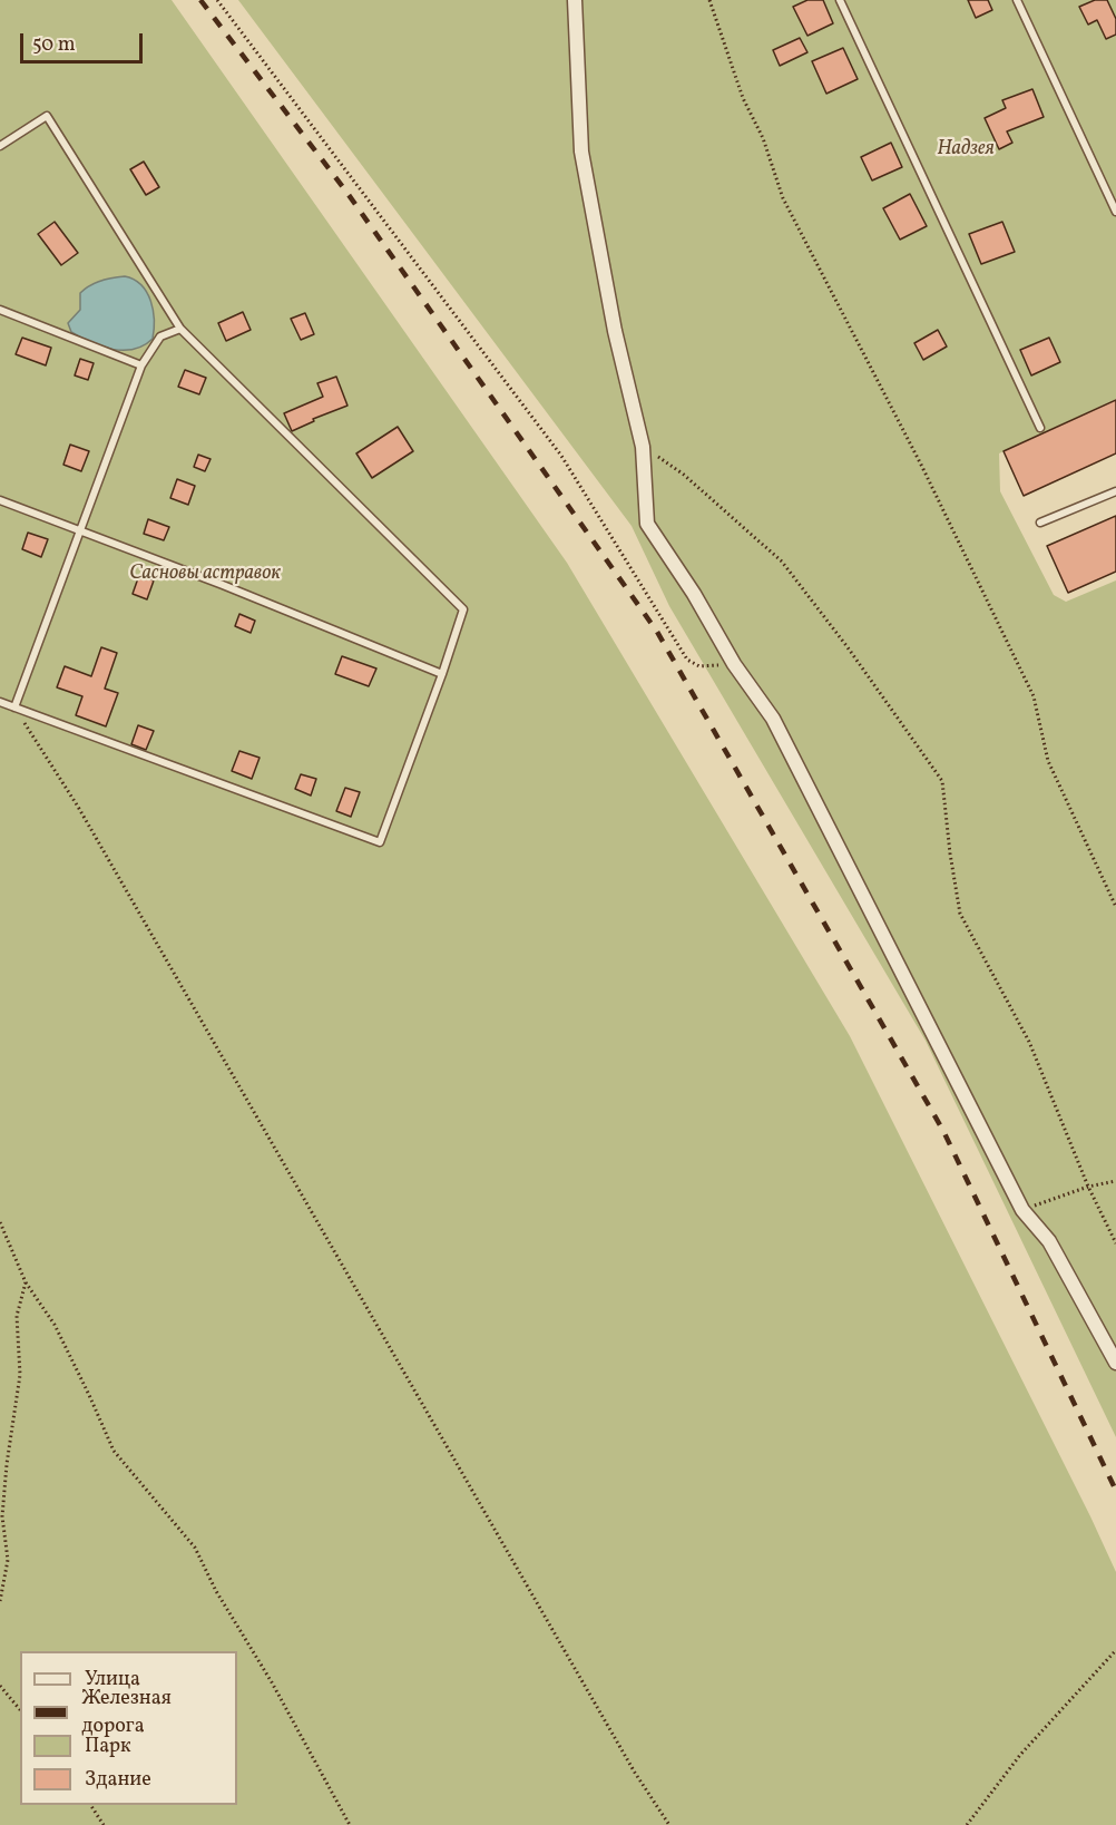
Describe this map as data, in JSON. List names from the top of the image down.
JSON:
{
  "parks": ["Надзея", "Сасновы астравок"],
  "legend": [
    "Улица",
    "Железная дорога",
    "Парк",
    "Здание"
  ],
  "scale_bar": "50 m"
}
